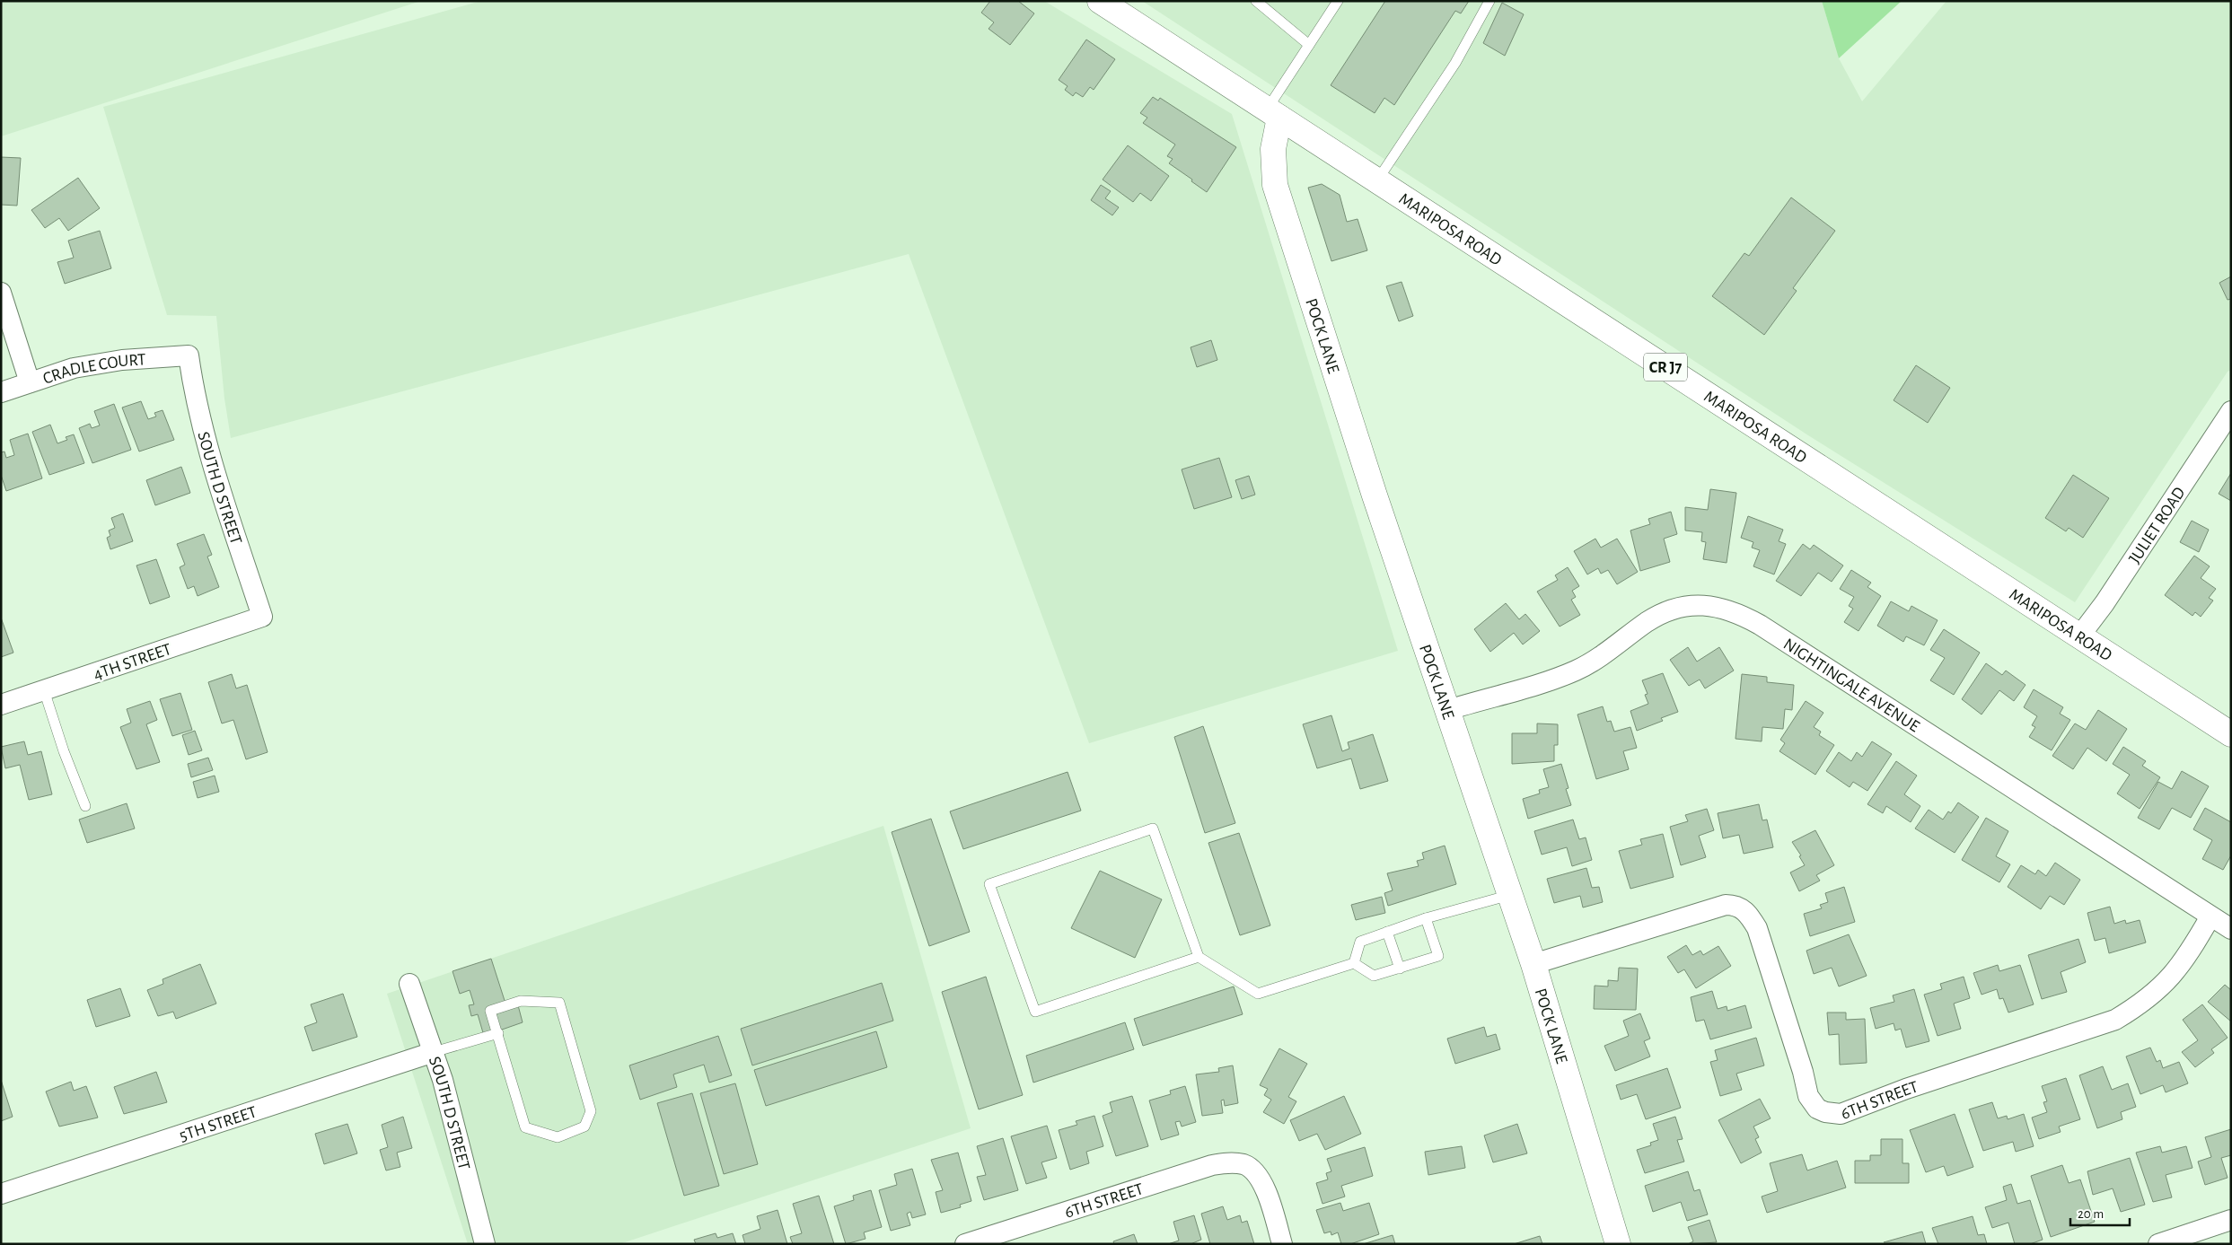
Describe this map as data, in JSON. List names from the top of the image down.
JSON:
{
  "streets": {
    "main road": ["MARIPOSA ROAD", "POCK LANE", "CR J7"],
    "street": [
      "CRADLE COURT",
      "SOUTH D STREET",
      "JULIET ROAD",
      "4TH STREET",
      "NIGHTINGALE AVENUE",
      "6TH STREET",
      "5TH STREET"
    ]
  },
  "crossings": [
    ["MARIPOSA ROAD", "POCK LANE"],
    ["MARIPOSA ROAD", "JULIET ROAD"],
    ["POCK LANE", "NIGHTINGALE AVENUE"],
    ["POCK LANE", "6TH STREET"],
    ["CRADLE COURT", "SOUTH D STREET"],
    ["SOUTH D STREET", "4TH STREET"],
    ["SOUTH D STREET", "5TH STREET"],
    ["NIGHTINGALE AVENUE", "6TH STREET"]
  ],
  "scale_bar": "20 m"
}
